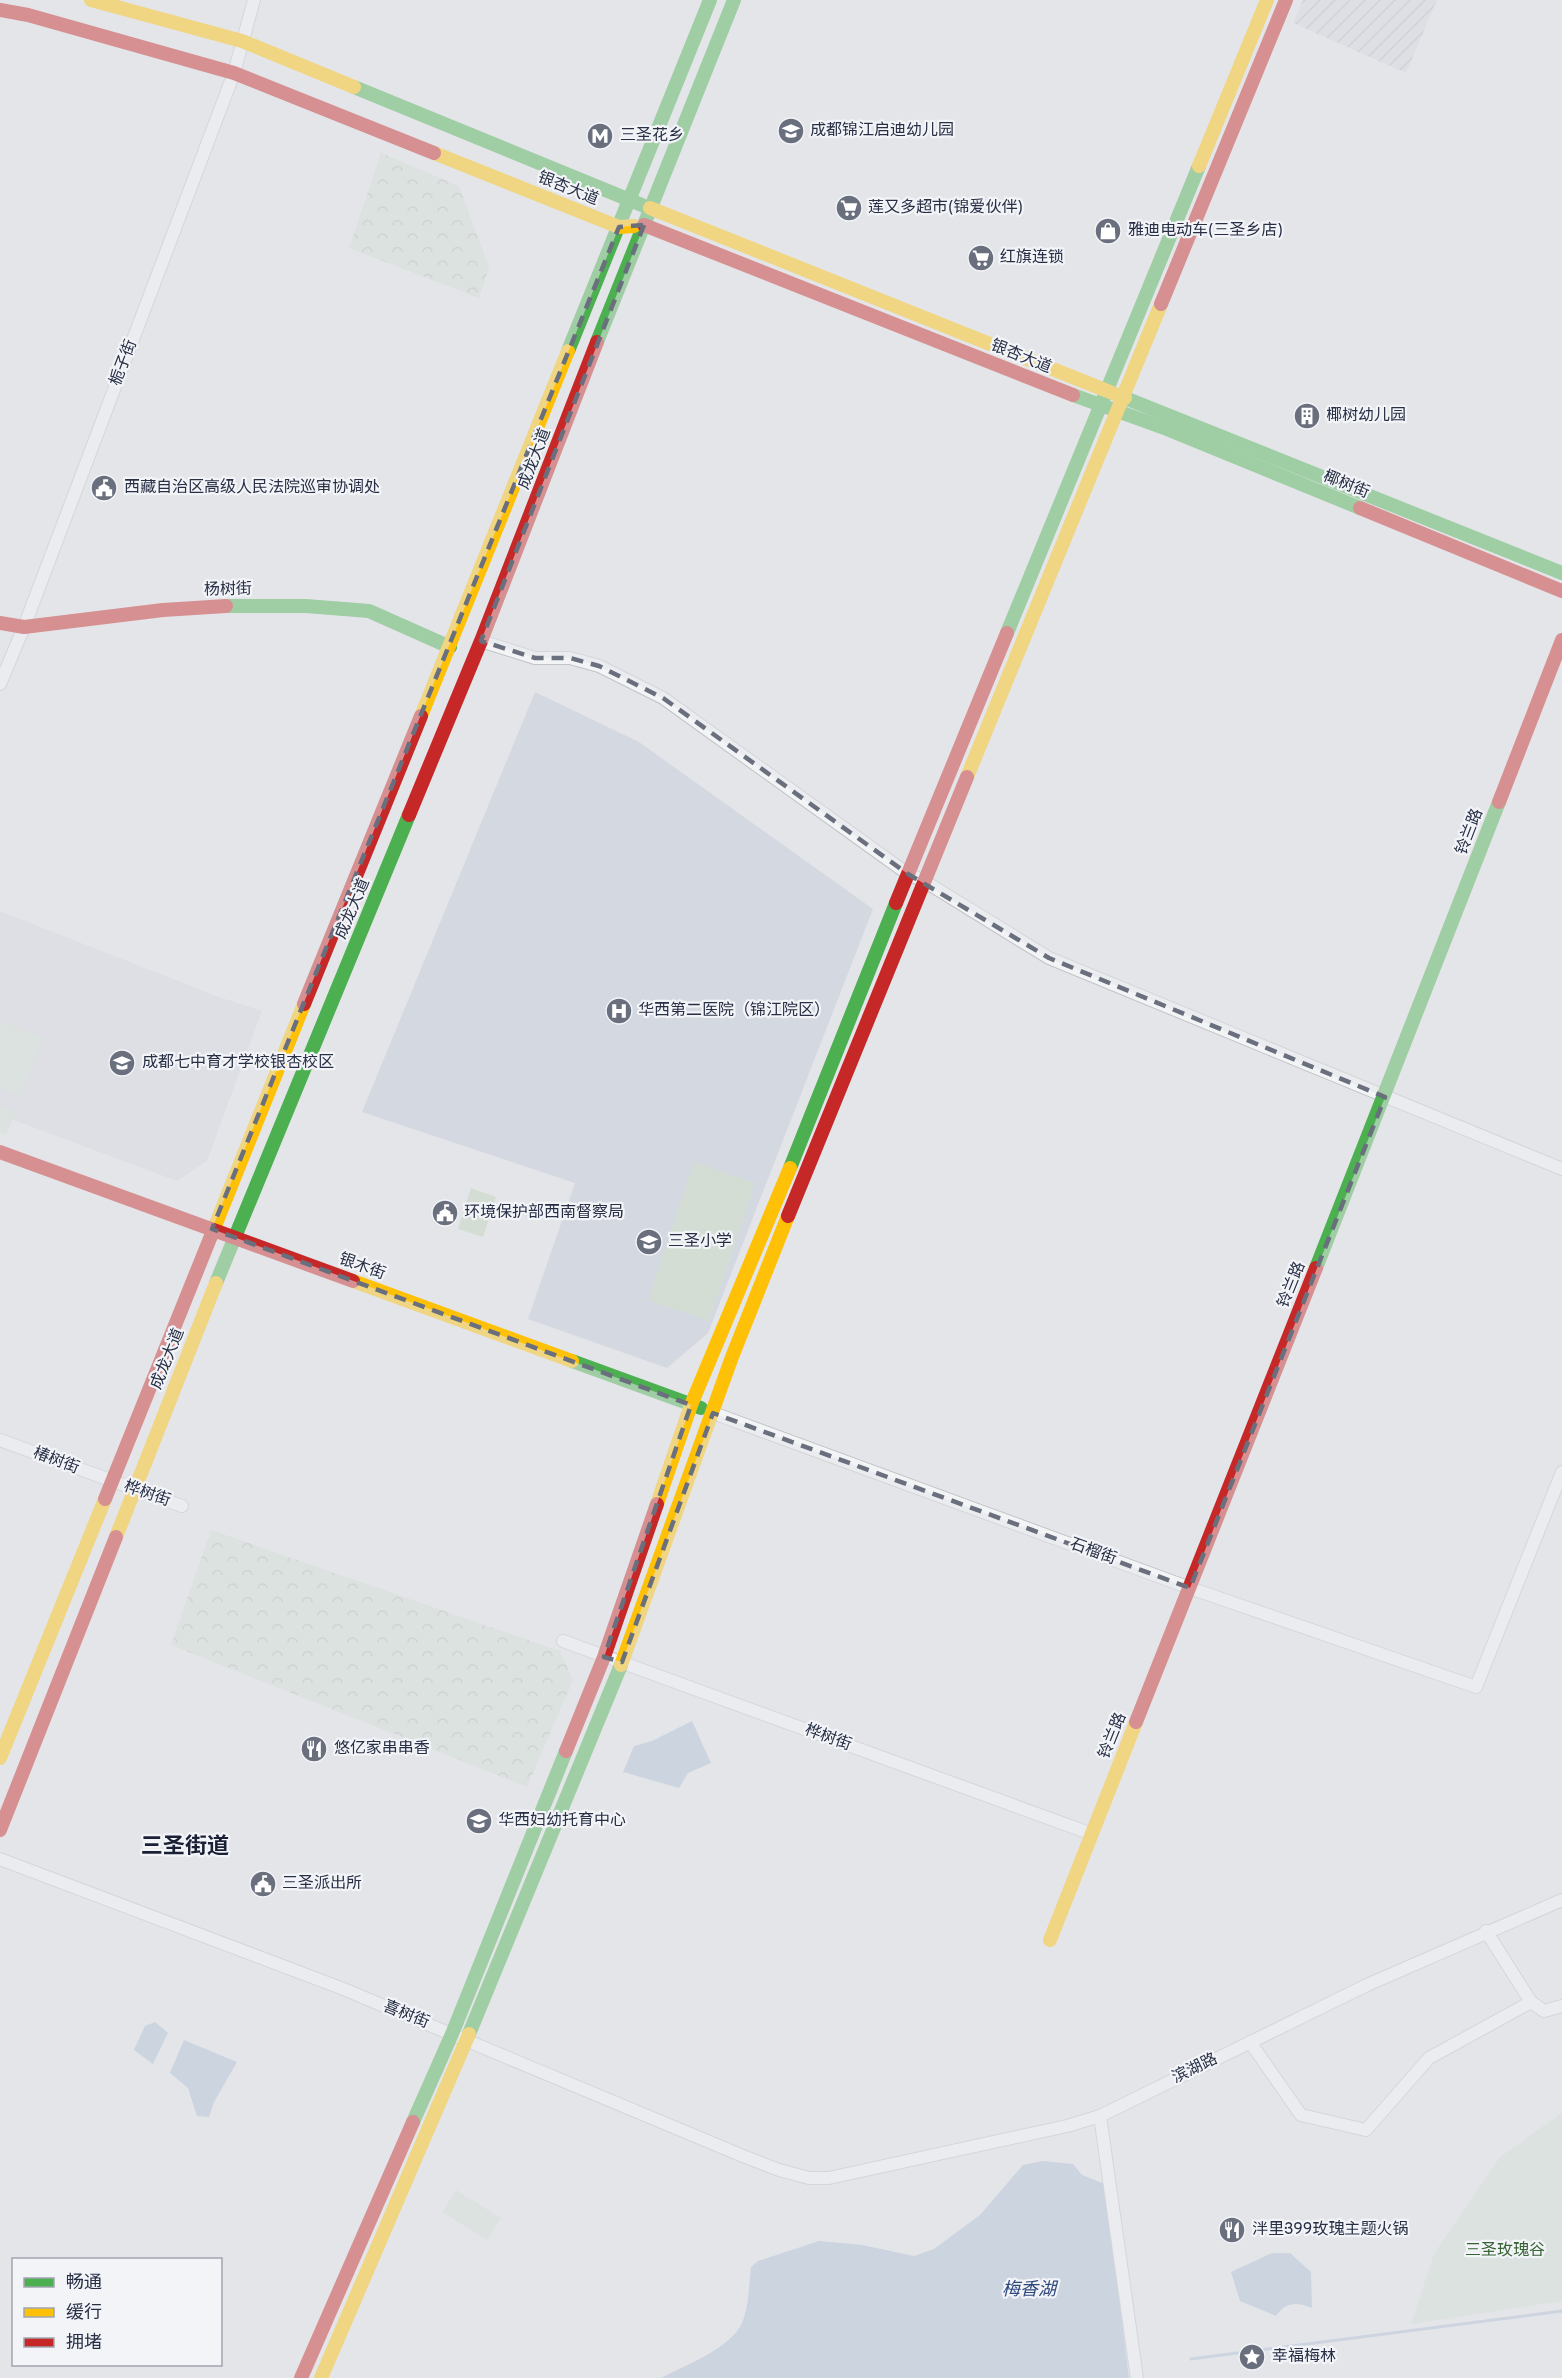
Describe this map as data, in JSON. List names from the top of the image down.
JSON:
{
  "streets": {
    "main road": [
      "银杏大道",
      "成龙大道",
      "椰树街",
      "杨树街",
      "铃兰路",
      "银木街"
    ],
    "street": [
      "栀子街",
      "椿树街",
      "桦树街",
      "石榴街",
      "喜树街",
      "滨湖路"
    ]
  },
  "crossings": [
    ["银杏大道", "栀子街"],
    ["银杏大道", "成龙大道"],
    ["银杏大道", "椰树街"],
    ["栀子街", "杨树街"],
    ["成龙大道", "杨树街"],
    ["成龙大道", "银木街"],
    ["成龙大道", "椿树街"],
    ["成龙大道", "桦树街"],
    ["铃兰路", "桦树街"],
    ["铃兰路", "石榴街"],
    ["银木街", "石榴街"],
    ["椿树街", "桦树街"],
    ["喜树街", "滨湖路"]
  ],
  "districts": ["三圣街道"],
  "water": ["梅香湖"],
  "parks": ["三圣玫瑰谷"],
  "places": {
    "school or university": [
      "成都锦江启迪幼儿园",
      "成都七中育才学校银杏校区",
      "三圣小学",
      "华西妇幼托育中心"
    ],
    "metro station": ["三圣花乡"],
    "supermarket": ["莲又多超市(锦爱伙伴)", "红旗连锁"],
    "shop": ["雅迪电动车(三圣乡店)"],
    "building": ["椰树幼儿园"],
    "public building": ["西藏自治区高级人民法院巡审协调处", "环境保护部西南督察局", "三圣派出所"],
    "hospital": ["华西第二医院（锦江院区）"],
    "restaurant": ["悠亿家串串香", "泮里·399玫瑰主题火锅"],
    "place": ["幸福梅林"]
  },
  "legend": ["畅通", "缓行", "拥堵"]
}
